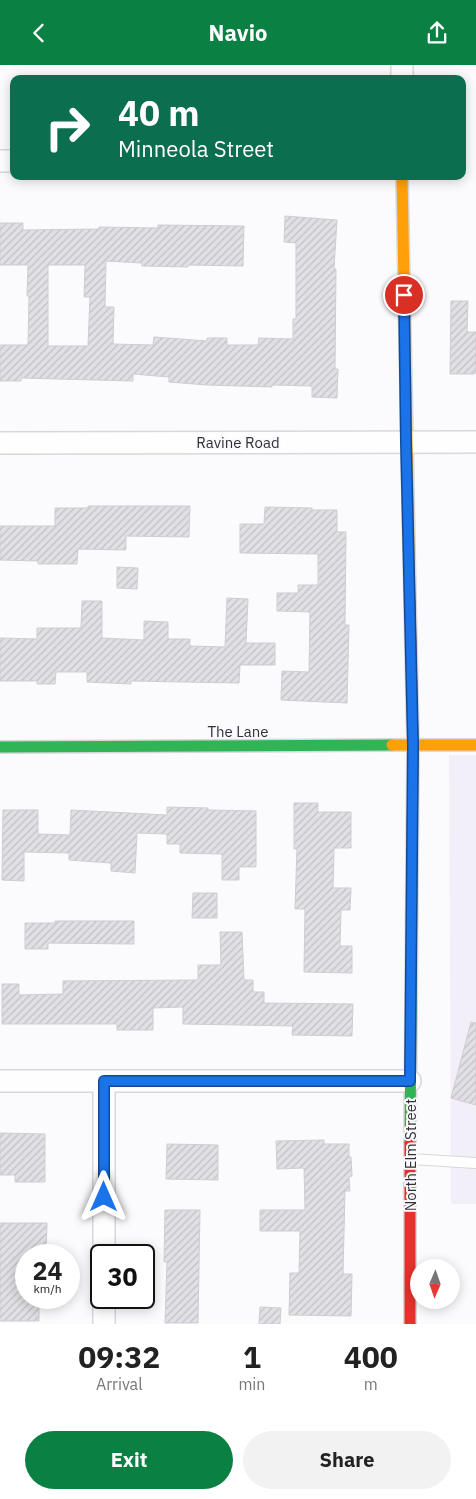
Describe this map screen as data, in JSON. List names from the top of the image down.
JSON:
{
  "streets": {
    "street": ["Ravine Road", "The Lane", "North Elm Street"]
  },
  "crossings": [
    ["Ravine Road", "North Elm Street"],
    ["The Lane", "North Elm Street"]
  ],
  "north": "bottom",
  "page": {
    "header": "Navio",
    "turn": ["40 m", "Minneola Street"],
    "speed": "24 km/h",
    "limit": "30",
    "eta": [
      "09:32",
      "Arrival",
      "1",
      "min",
      "400",
      "m"
    ],
    "buttons": ["Exit", "Share"]
  }
}
